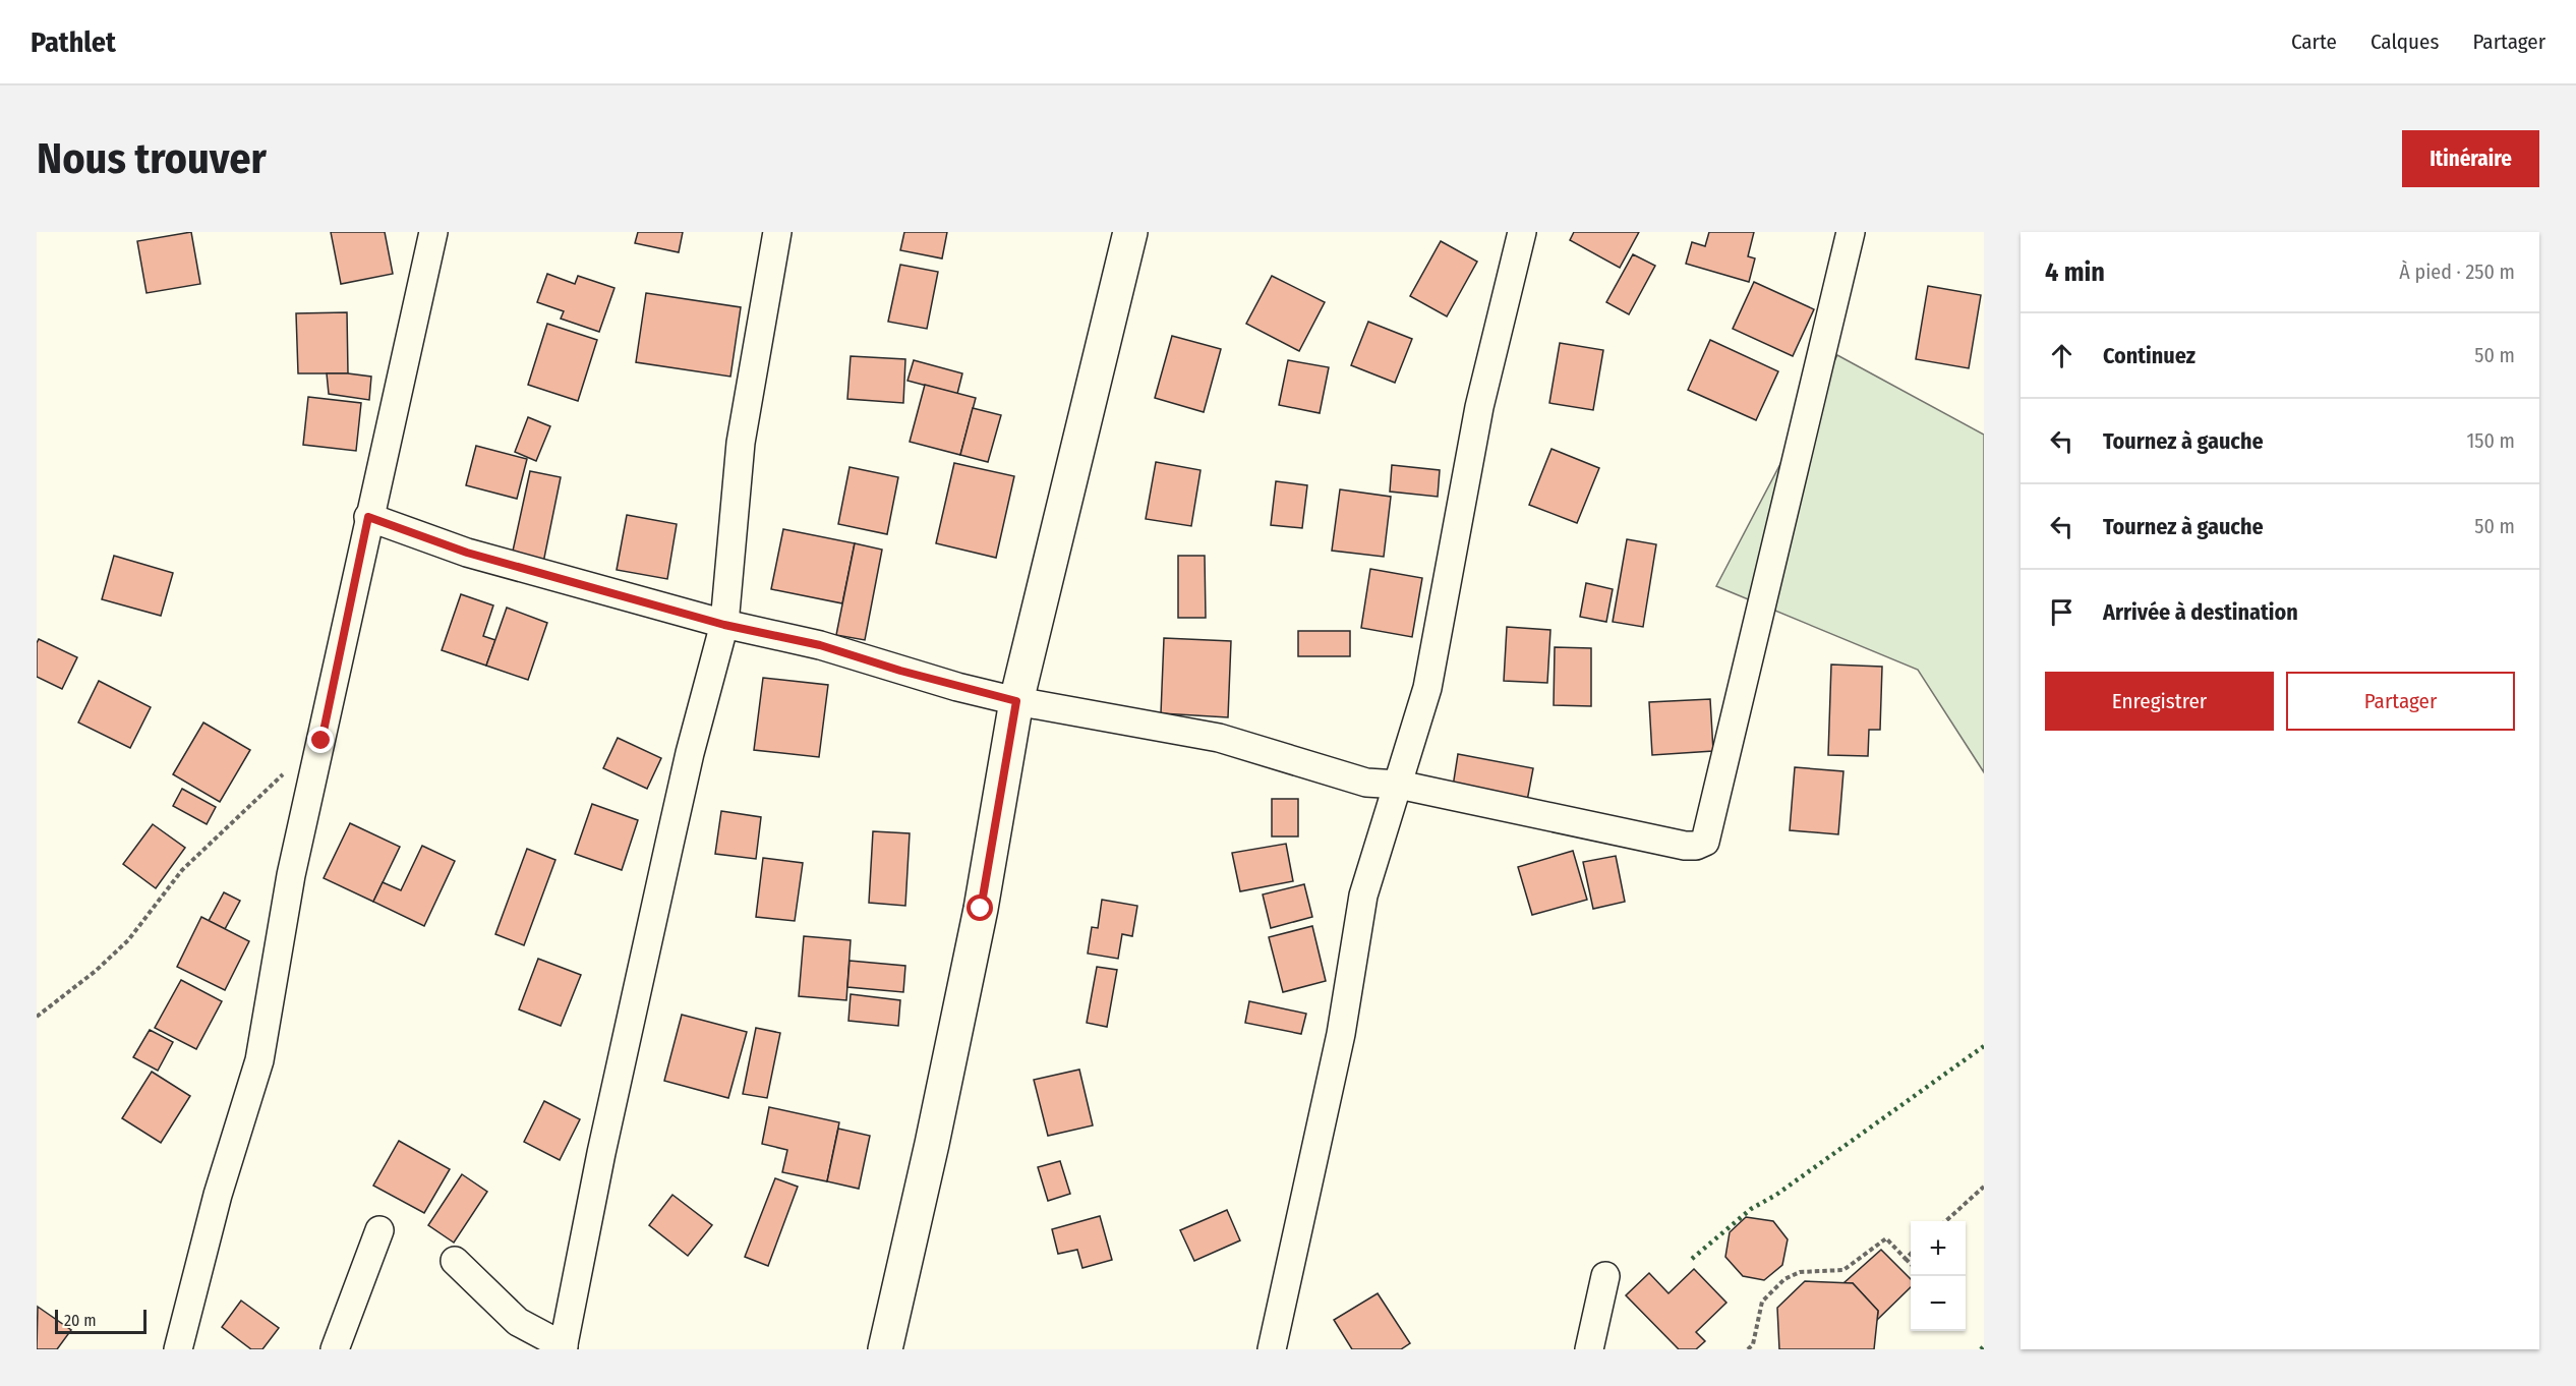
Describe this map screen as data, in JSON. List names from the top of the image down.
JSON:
{
  "scale_bar": "20 m",
  "page": {
    "header": "Pathlet",
    "nav": ["Carte", "Calques", "Partager"],
    "buttons": [
      "Itinéraire",
      ["Enregistrer", "Partager"]
    ],
    "title": "Nous trouver",
    "heading": ["4 min", "À pied · 250 m"],
    "list": [
      ["Continuez", "50 m"],
      ["Tournez à gauche", "150 m"],
      ["Tournez à gauche", "50 m"],
      "Arrivée à destination"
    ],
    "map_buttons": ["+", "−"],
    "scale": "20 m"
  }
}
